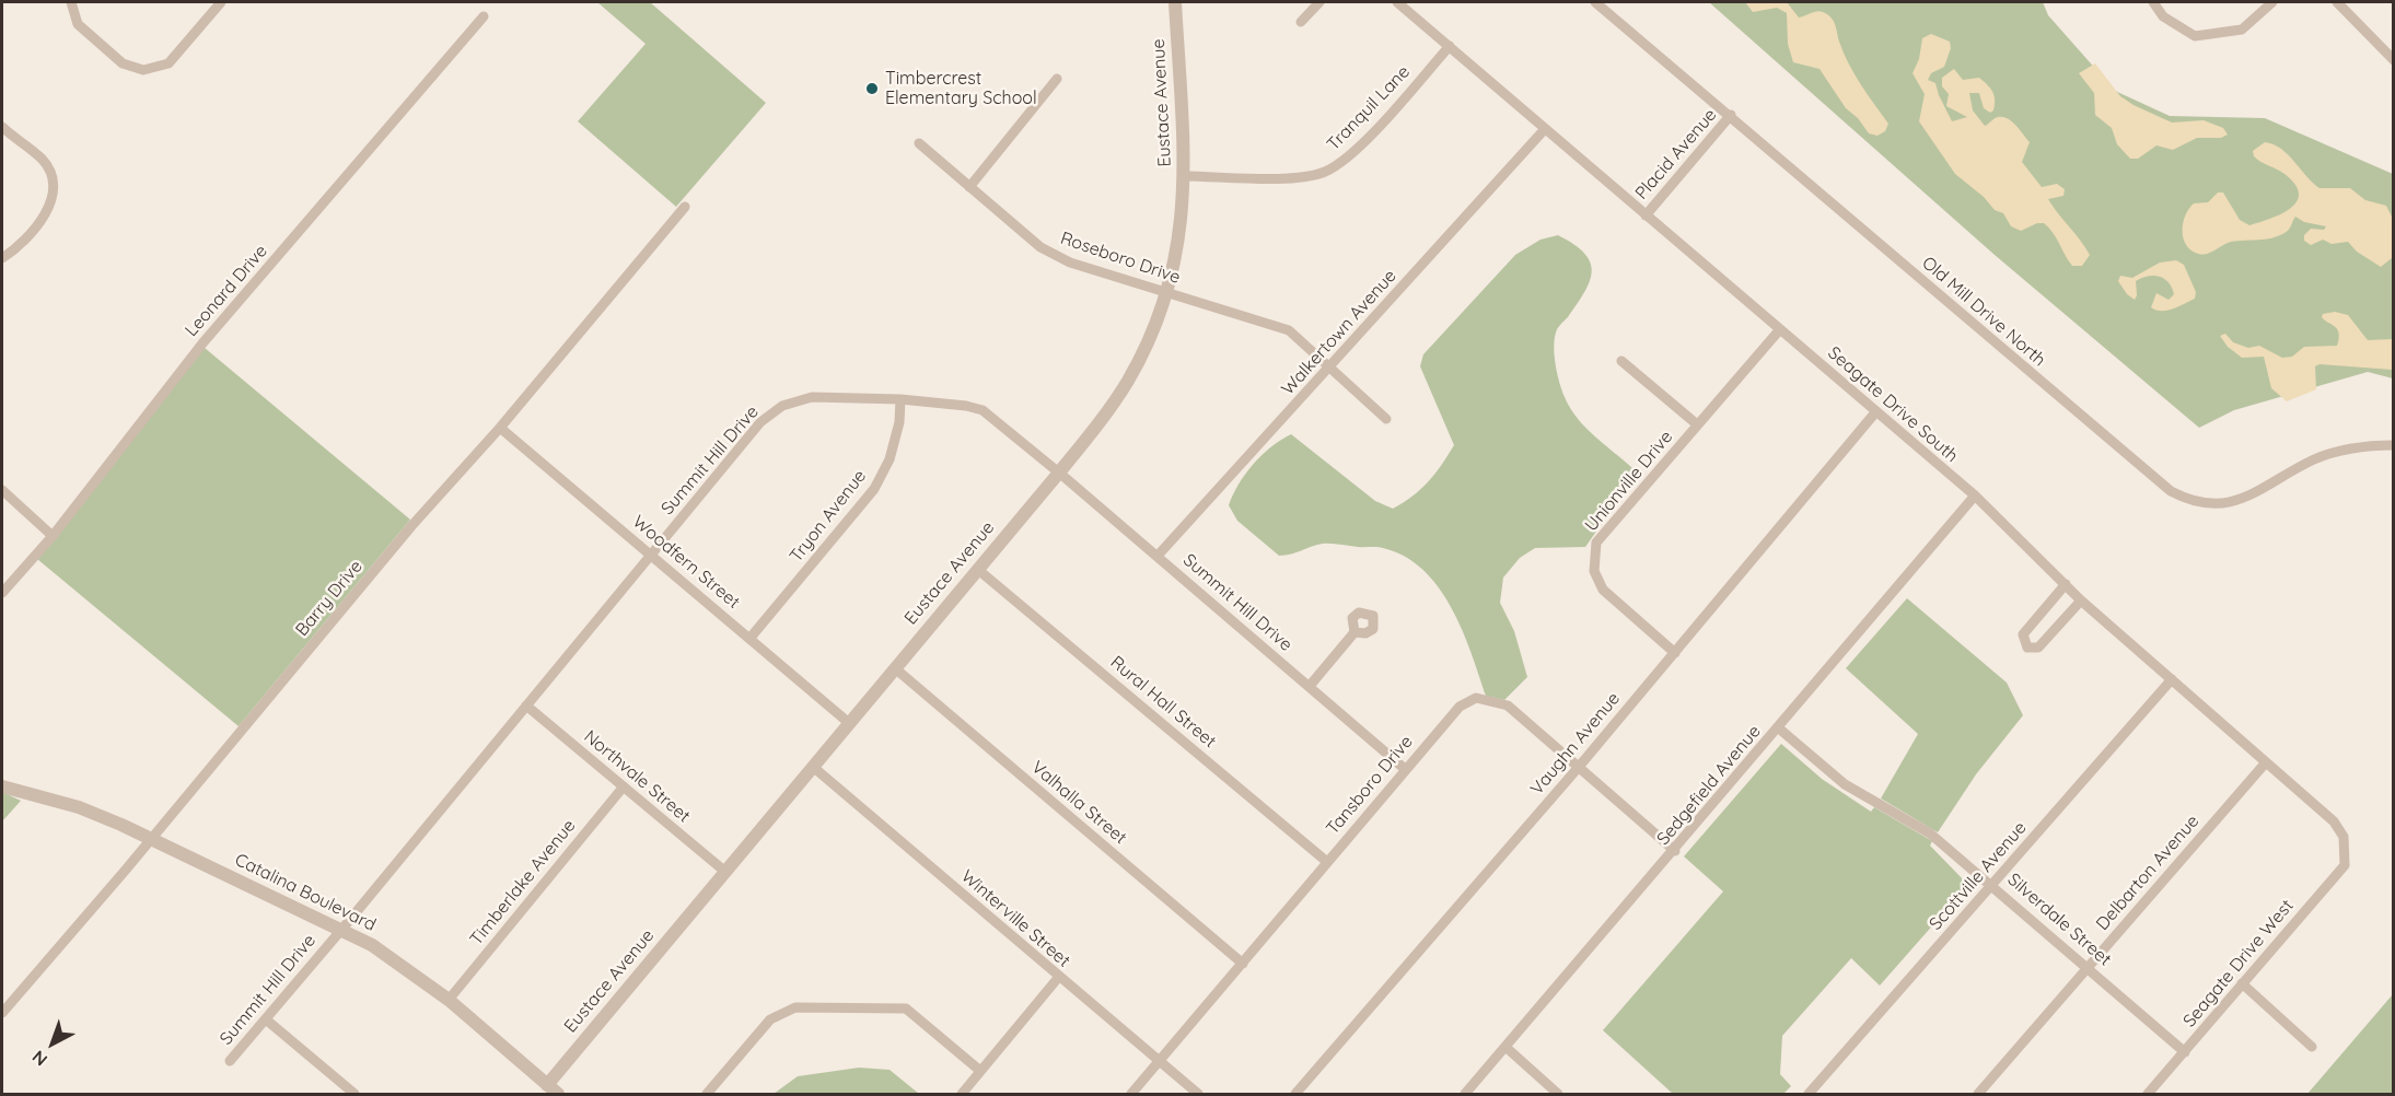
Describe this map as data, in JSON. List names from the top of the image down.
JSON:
{
  "streets": {
    "street": [
      "Eustace Avenue",
      "Tranquil Lane",
      "Placid Avenue",
      "Roseboro Drive",
      "Leonard Drive",
      "Old Mill Drive North",
      "Walkertown Avenue",
      "Seagate Drive South",
      "Summit Hill Drive",
      "Unionville Drive",
      "Tryon Avenue",
      "Woodfern Street",
      "Barry Drive",
      "Rural Hall Street",
      "Vaughn Avenue",
      "Northvale Street",
      "Tansboro Drive",
      "Sedgefield Avenue",
      "Valhalla Street",
      "Delbarton Avenue",
      "Scottville Avenue",
      "Timberlake Avenue",
      "Catalina Boulevard",
      "Winterville Street",
      "Silverdale Street",
      "Seagate Drive West"
    ]
  },
  "crossings": [
    ["Eustace Avenue", "Tranquil Lane"],
    ["Eustace Avenue", "Roseboro Drive"],
    ["Eustace Avenue", "Summit Hill Drive"],
    ["Eustace Avenue", "Woodfern Street"],
    ["Eustace Avenue", "Rural Hall Street"],
    ["Eustace Avenue", "Northvale Street"],
    ["Eustace Avenue", "Valhalla Street"],
    ["Eustace Avenue", "Catalina Boulevard"],
    ["Eustace Avenue", "Winterville Street"],
    ["Tranquil Lane", "Seagate Drive South"],
    ["Placid Avenue", "Old Mill Drive North"],
    ["Placid Avenue", "Seagate Drive South"],
    ["Roseboro Drive", "Walkertown Avenue"],
    ["Walkertown Avenue", "Seagate Drive South"],
    ["Walkertown Avenue", "Summit Hill Drive"],
    ["Seagate Drive South", "Unionville Drive"],
    ["Seagate Drive South", "Vaughn Avenue"],
    ["Seagate Drive South", "Sedgefield Avenue"],
    ["Seagate Drive South", "Delbarton Avenue"],
    ["Seagate Drive South", "Scottville Avenue"],
    ["Seagate Drive South", "Seagate Drive West"],
    ["Summit Hill Drive", "Tryon Avenue"],
    ["Summit Hill Drive", "Woodfern Street"],
    ["Summit Hill Drive", "Northvale Street"],
    ["Summit Hill Drive", "Tansboro Drive"],
    ["Summit Hill Drive", "Catalina Boulevard"],
    ["Unionville Drive", "Vaughn Avenue"],
    ["Tryon Avenue", "Woodfern Street"],
    ["Woodfern Street", "Barry Drive"],
    ["Barry Drive", "Catalina Boulevard"],
    ["Rural Hall Street", "Tansboro Drive"],
    ["Vaughn Avenue", "Tansboro Drive"],
    ["Northvale Street", "Timberlake Avenue"],
    ["Tansboro Drive", "Sedgefield Avenue"],
    ["Tansboro Drive", "Valhalla Street"],
    ["Tansboro Drive", "Winterville Street"],
    ["Sedgefield Avenue", "Silverdale Street"],
    ["Delbarton Avenue", "Silverdale Street"],
    ["Scottville Avenue", "Silverdale Street"],
    ["Timberlake Avenue", "Catalina Boulevard"],
    ["Silverdale Street", "Seagate Drive West"]
  ],
  "places": ["Timbercrest Elementary School"],
  "north": "bottom left"
}
